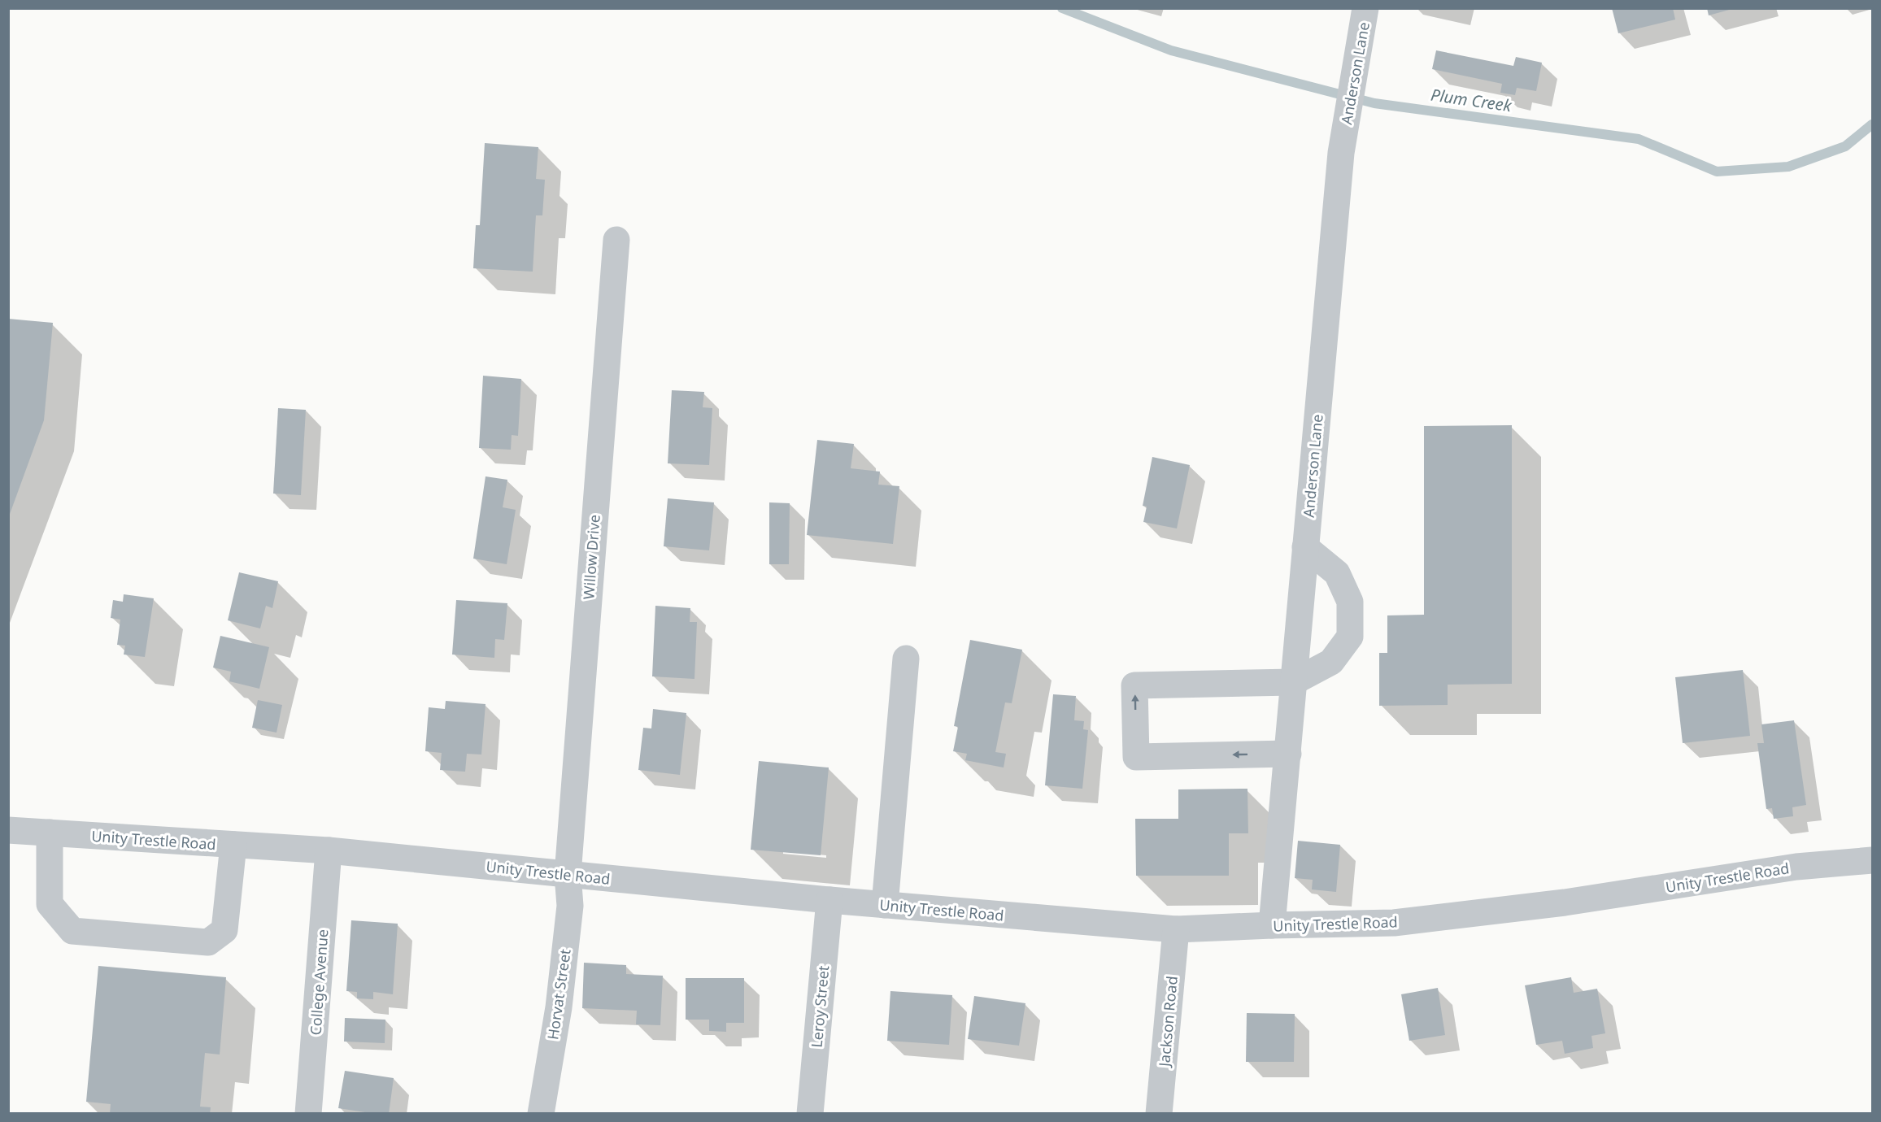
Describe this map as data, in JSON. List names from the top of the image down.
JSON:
{
  "streets": {
    "street": [
      "Anderson Lane",
      "Willow Drive",
      "Unity Trestle Road",
      "College Avenue",
      "Horvat Street",
      "Leroy Street",
      "Jackson Road"
    ]
  },
  "crossings": [
    ["Anderson Lane", "Unity Trestle Road"],
    ["Willow Drive", "Unity Trestle Road"],
    ["Willow Drive", "Horvat Street"],
    ["Unity Trestle Road", "College Avenue"],
    ["Unity Trestle Road", "Horvat Street"],
    ["Unity Trestle Road", "Leroy Street"],
    ["Unity Trestle Road", "Jackson Road"]
  ],
  "water": ["Plum Creek"]
}
